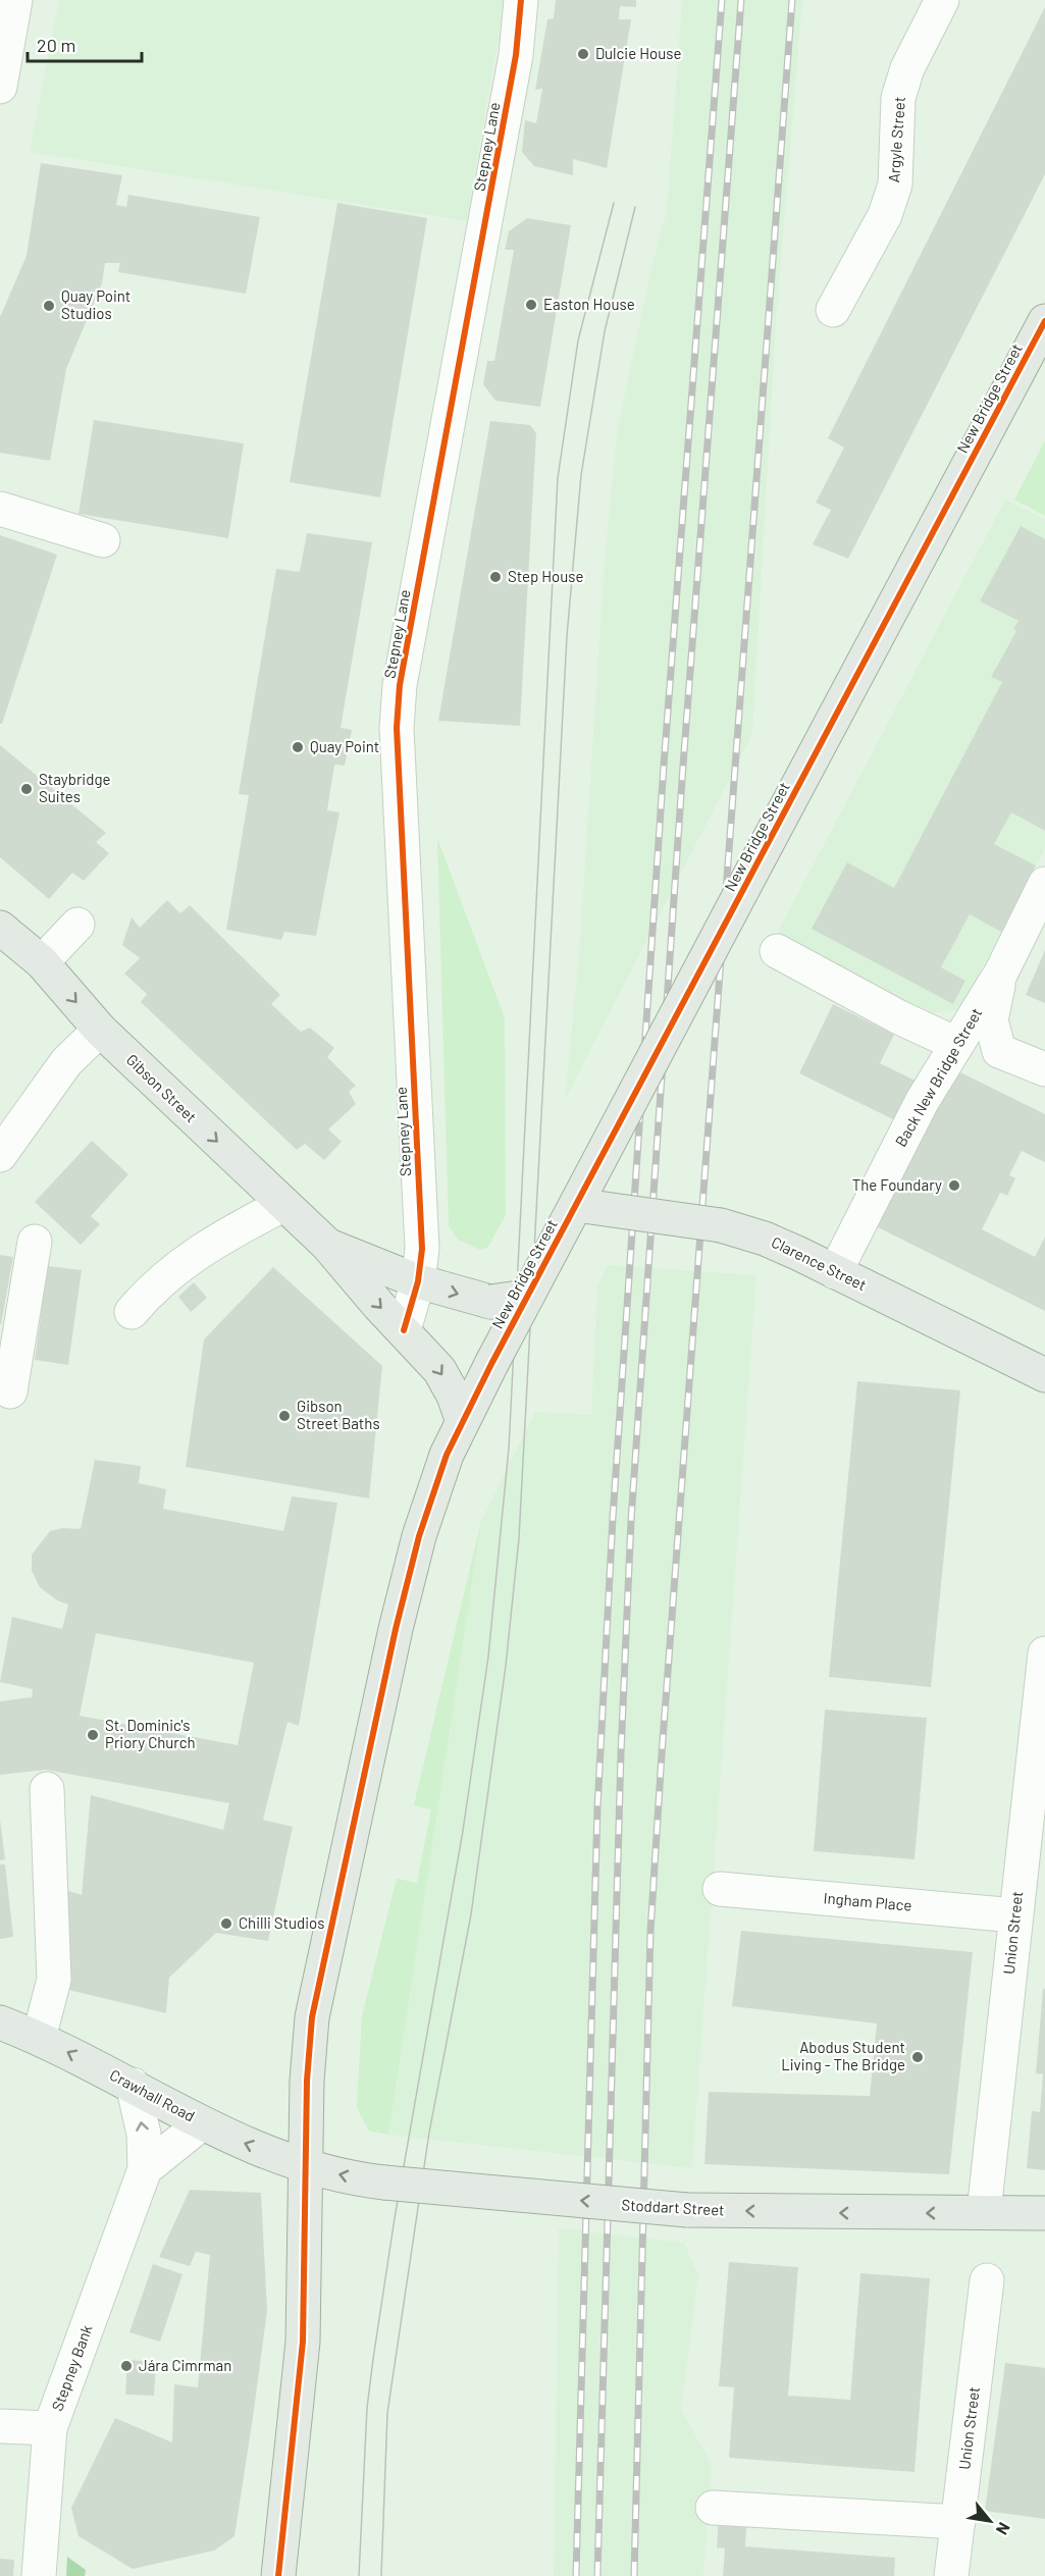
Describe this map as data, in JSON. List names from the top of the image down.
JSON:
{
  "streets": {
    "main road": [
      "New Bridge Street",
      "Gibson Street",
      "Clarence Street",
      "Crawhall Road",
      "Stoddart Street"
    ],
    "street": [
      "Argyle Street",
      "Stepney Lane",
      "Back New Bridge Street",
      "Ingham Place",
      "Union Street",
      "Stepney Bank"
    ]
  },
  "crossings": [
    ["Stepney Lane", "Gibson Street"],
    ["New Bridge Street", "Gibson Street"],
    ["New Bridge Street", "Clarence Street"],
    ["New Bridge Street", "Crawhall Road"],
    ["New Bridge Street", "Stoddart Street"],
    ["Back New Bridge Street", "Clarence Street"],
    ["Ingham Place", "Union Street"],
    ["Union Street", "Stoddart Street"],
    ["Crawhall Road", "Stoddart Street"]
  ],
  "one_way": ["Gibson Street", "Crawhall Road", "Stoddart Street"],
  "places": [
    "Dulcie House",
    "Easton House",
    "Quay Point Studios",
    "Step House",
    "Quay Point",
    "Staybridge Suites",
    "The Foundary",
    "Gibson Street Baths",
    "St. Dominic's Priory Church",
    "Chilli Studios",
    "Abodus Student Living - The Bridge",
    "Jára Cimrman"
  ],
  "scale_bar": "20 m",
  "north": "bottom right"
}
